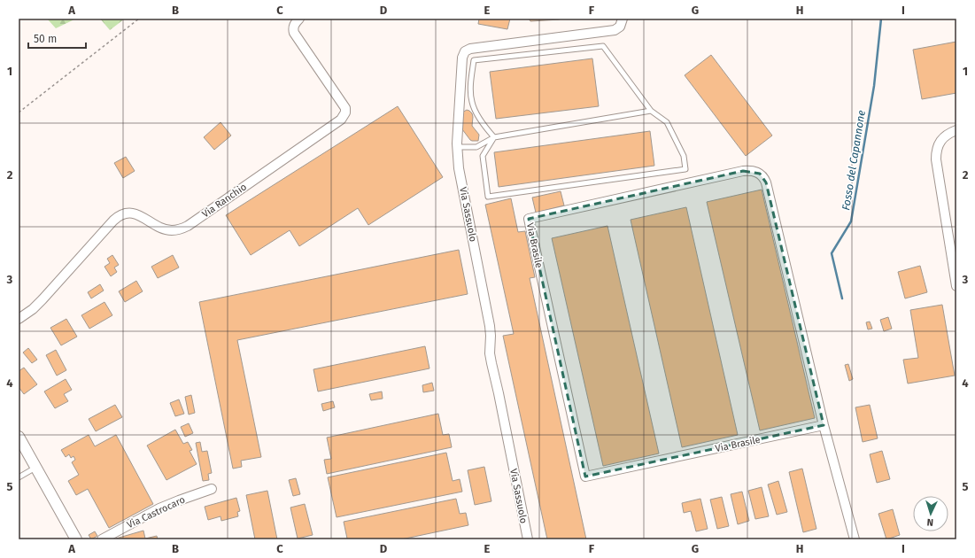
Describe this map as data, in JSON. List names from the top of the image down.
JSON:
{
  "streets": {
    "street": [
      "Via Ranchio",
      "Via Sassuolo",
      "Via Brasile",
      "Via Castrocaro"
    ]
  },
  "water": ["Fosso del Capannone"],
  "scale_bar": "50 m",
  "north": "bottom",
  "grid": {
    "columns": [
      "A",
      "B",
      "C",
      "D",
      "E",
      "F",
      "G",
      "H",
      "I"
    ],
    "rows": [
      "1",
      "2",
      "3",
      "4",
      "5"
    ]
  }
}
